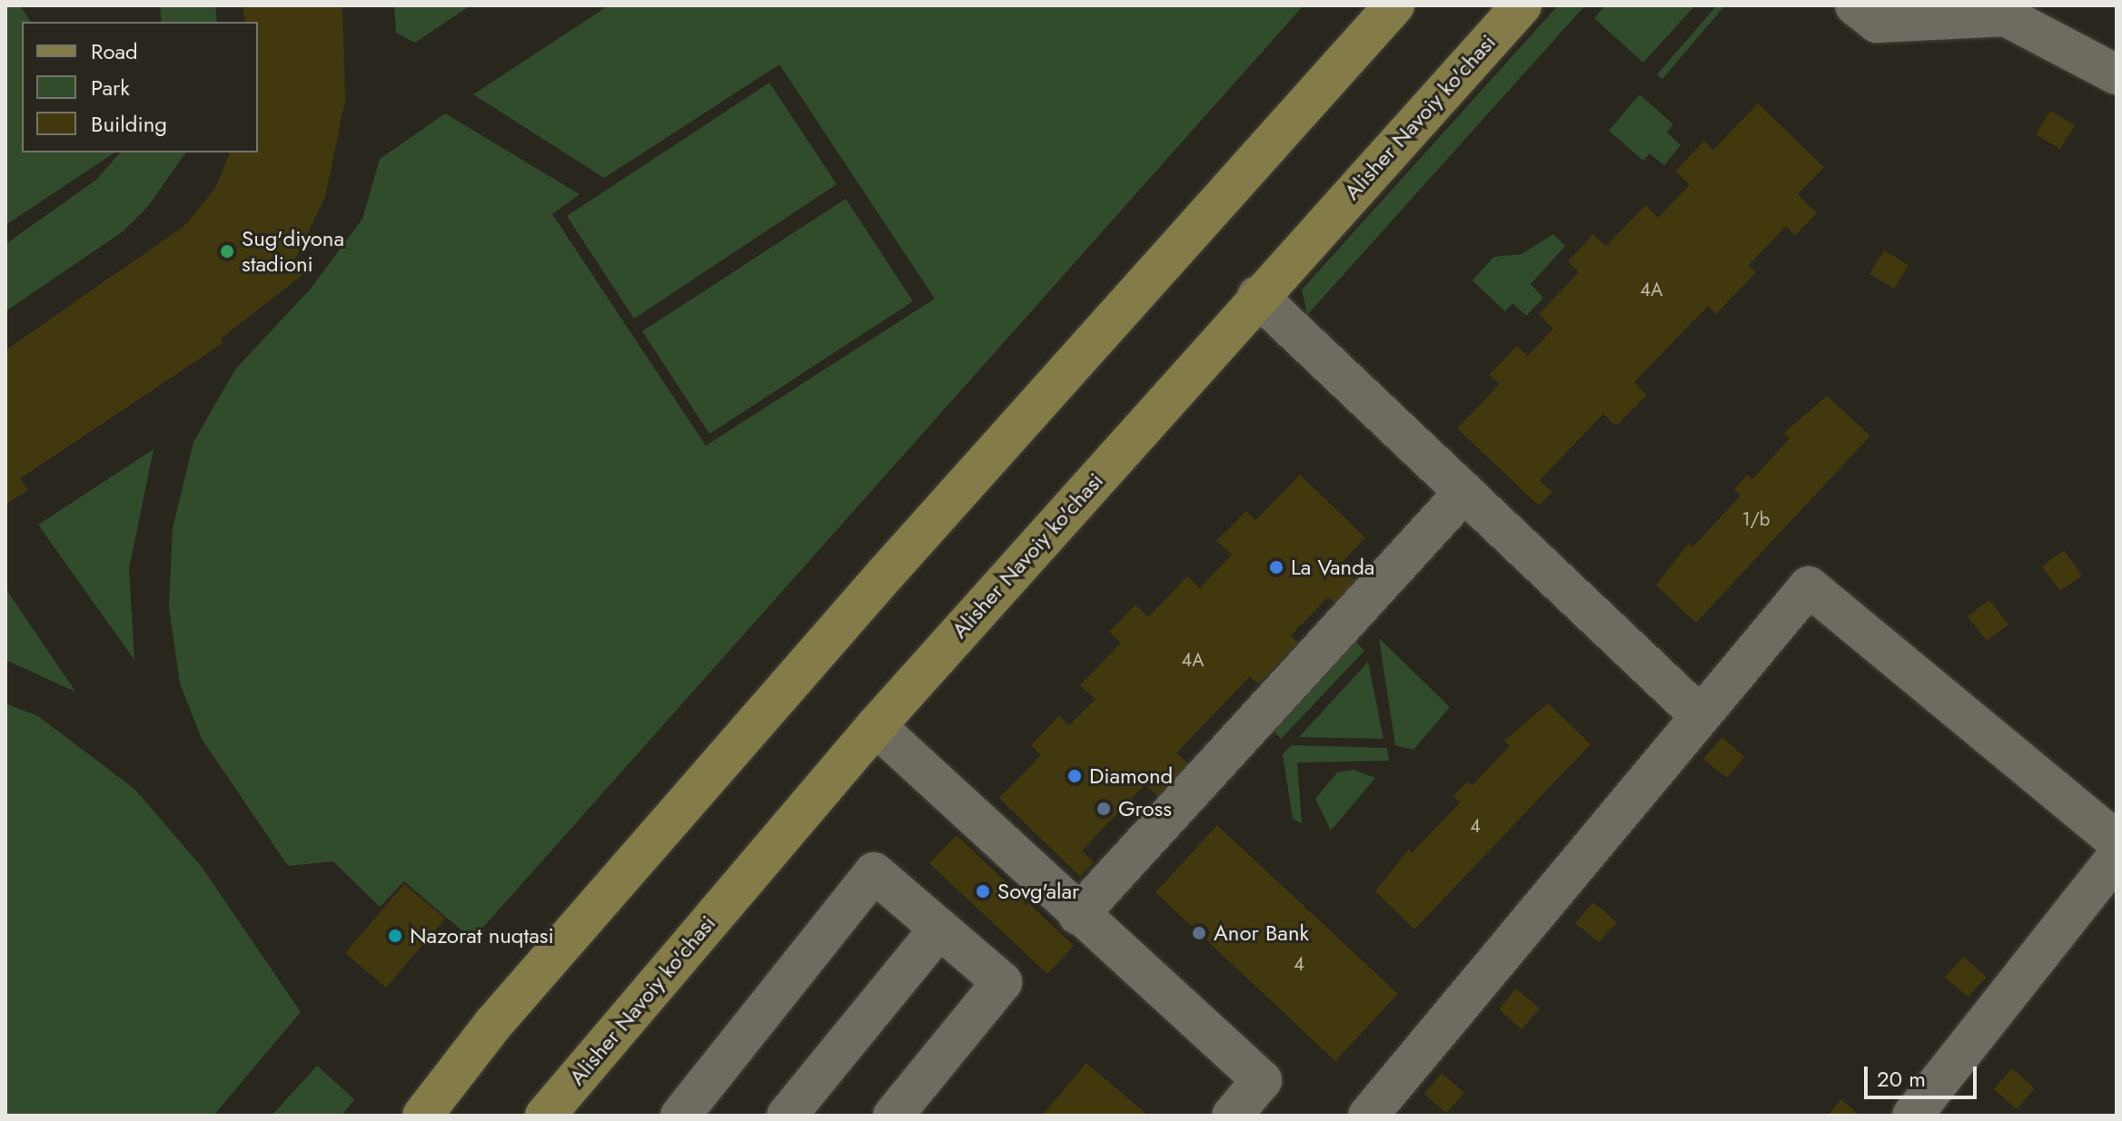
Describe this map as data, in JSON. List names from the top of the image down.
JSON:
{
  "streets": {
    "main road": ["Alisher Navoiy ko'chasi"]
  },
  "places": [
    "Sug'diyona stadioni",
    "La Vanda",
    "Diamond",
    "Gross",
    "Sovg'alar",
    "Anor Bank",
    "Nazorat nuqtasi"
  ],
  "house_numbers": [
    "4A",
    "1/b",
    "4A",
    "4",
    "4"
  ],
  "legend": ["Road", "Park", "Building"],
  "scale_bar": "20 m"
}
